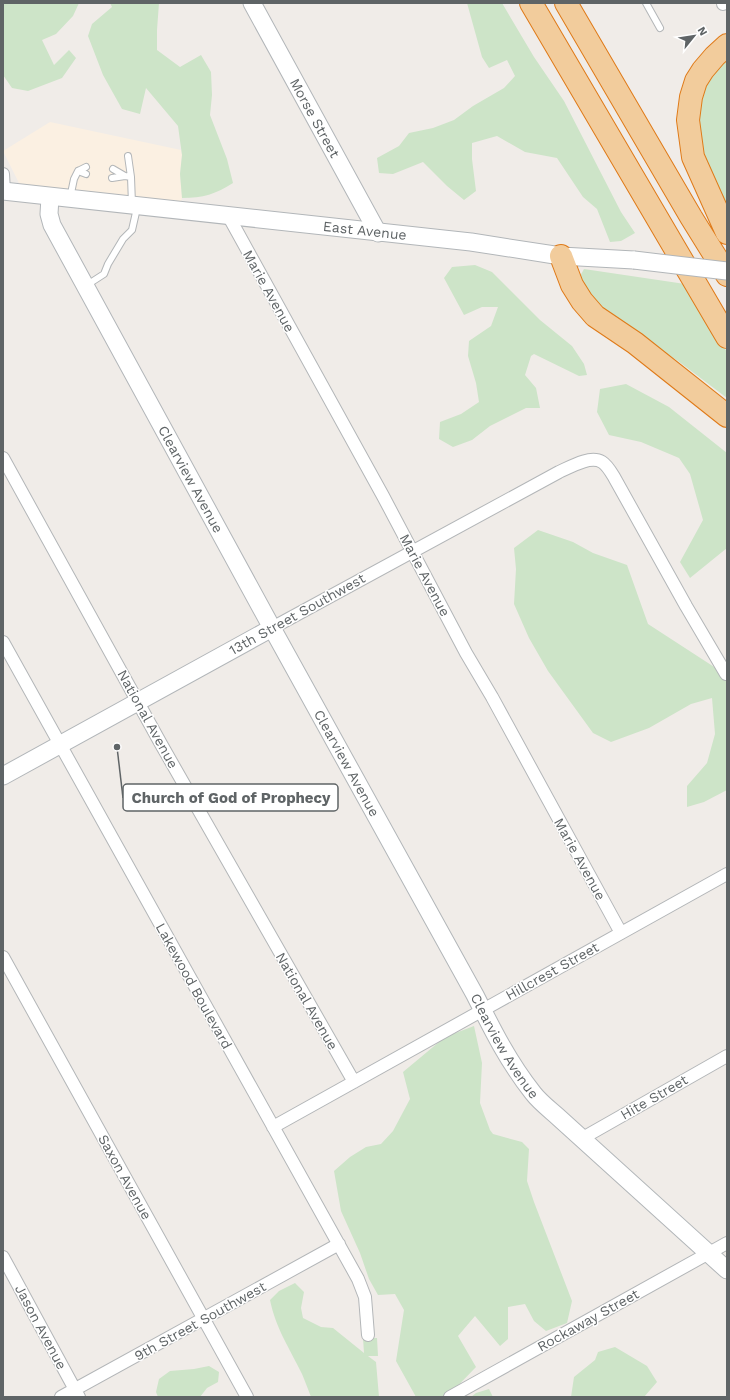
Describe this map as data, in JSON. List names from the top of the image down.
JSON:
{
  "streets": {
    "street": [
      "Morse Street",
      "East Avenue",
      "Marie Avenue",
      "Clearview Avenue",
      "13th Street Southwest",
      "National Avenue",
      "Hillcrest Street",
      "Lakewood Boulevard",
      "Hite Street",
      "Saxon Avenue",
      "Rockaway Street",
      "9th Street Southwest",
      "Jason Avenue"
    ]
  },
  "crossings": [
    ["Morse Street", "East Avenue"],
    ["East Avenue", "Marie Avenue"],
    ["East Avenue", "Clearview Avenue"],
    ["Marie Avenue", "13th Street Southwest"],
    ["Marie Avenue", "Hillcrest Street"],
    ["Clearview Avenue", "13th Street Southwest"],
    ["Clearview Avenue", "Hillcrest Street"],
    ["Clearview Avenue", "Hite Street"],
    ["Clearview Avenue", "Rockaway Street"],
    ["13th Street Southwest", "National Avenue"],
    ["13th Street Southwest", "Lakewood Boulevard"],
    ["National Avenue", "Hillcrest Street"],
    ["Hillcrest Street", "Lakewood Boulevard"],
    ["Lakewood Boulevard", "9th Street Southwest"],
    ["Saxon Avenue", "9th Street Southwest"],
    ["9th Street Southwest", "Jason Avenue"]
  ],
  "places": ["Church of God of Prophecy"],
  "north": "top right"
}
